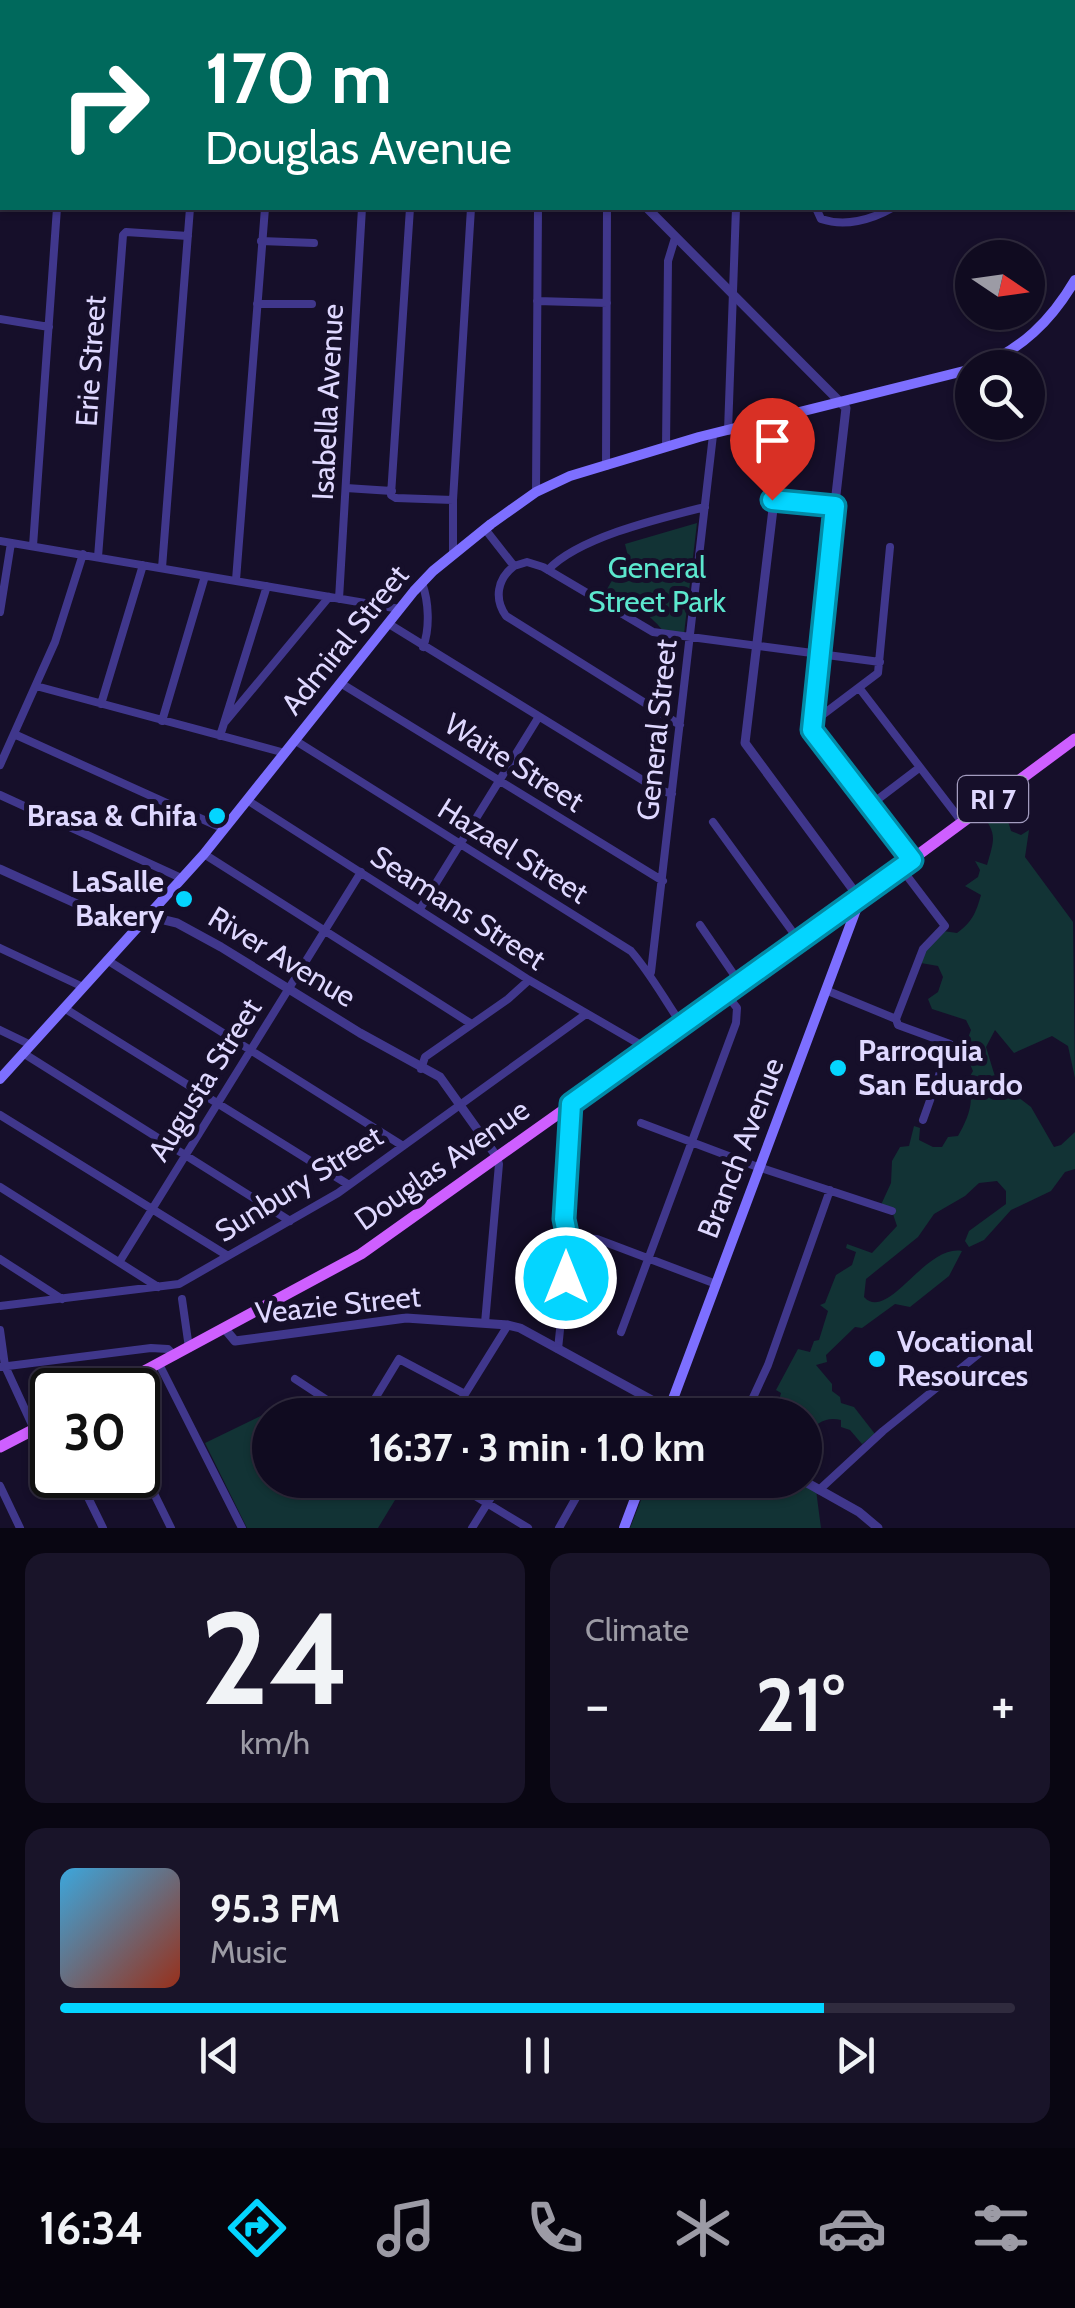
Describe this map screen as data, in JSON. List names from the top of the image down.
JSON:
{
  "streets": {
    "main road": [
      "Admiral Street",
      "RI 7",
      "Branch Avenue",
      "Douglas Avenue"
    ],
    "street": [
      "Erie Street",
      "Isabella Avenue",
      "General Street",
      "Waite Street",
      "Hazael Street",
      "Seamans Street",
      "River Avenue",
      "Augusta Street",
      "Sunbury Street",
      "Veazie Street"
    ]
  },
  "crossings": [
    ["Admiral Street", "General Street"],
    ["Admiral Street", "Waite Street"],
    ["Admiral Street", "Hazael Street"],
    ["Admiral Street", "Seamans Street"],
    ["Admiral Street", "River Avenue"],
    ["General Street", "Waite Street"],
    ["General Street", "Hazael Street"],
    ["Hazael Street", "Douglas Avenue"],
    ["Seamans Street", "Augusta Street"],
    ["Seamans Street", "Douglas Avenue"],
    ["Seamans Street", "Sunbury Street"],
    ["River Avenue", "Augusta Street"],
    ["River Avenue", "Douglas Avenue"],
    ["River Avenue", "Sunbury Street"],
    ["Branch Avenue", "Douglas Avenue"],
    ["Douglas Avenue", "Veazie Street"]
  ],
  "parks": ["General Street Park"],
  "places": [
    "Brasa & Chifa",
    "LaSalle Bakery",
    "Parroquia San Eduardo",
    "Vocational Resources"
  ],
  "north": "right",
  "page": {
    "turn": ["170 m", "Douglas Avenue"],
    "limit": "30",
    "trip": "16:37 · 3 min · 1.0 km",
    "tile": [
      ["24", "km/h"],
      "Climate"
    ],
    "heat": ["−", "21°", "+"],
    "song": ["95.3 FM", "Music"],
    "tabs": "16:34"
  }
}
